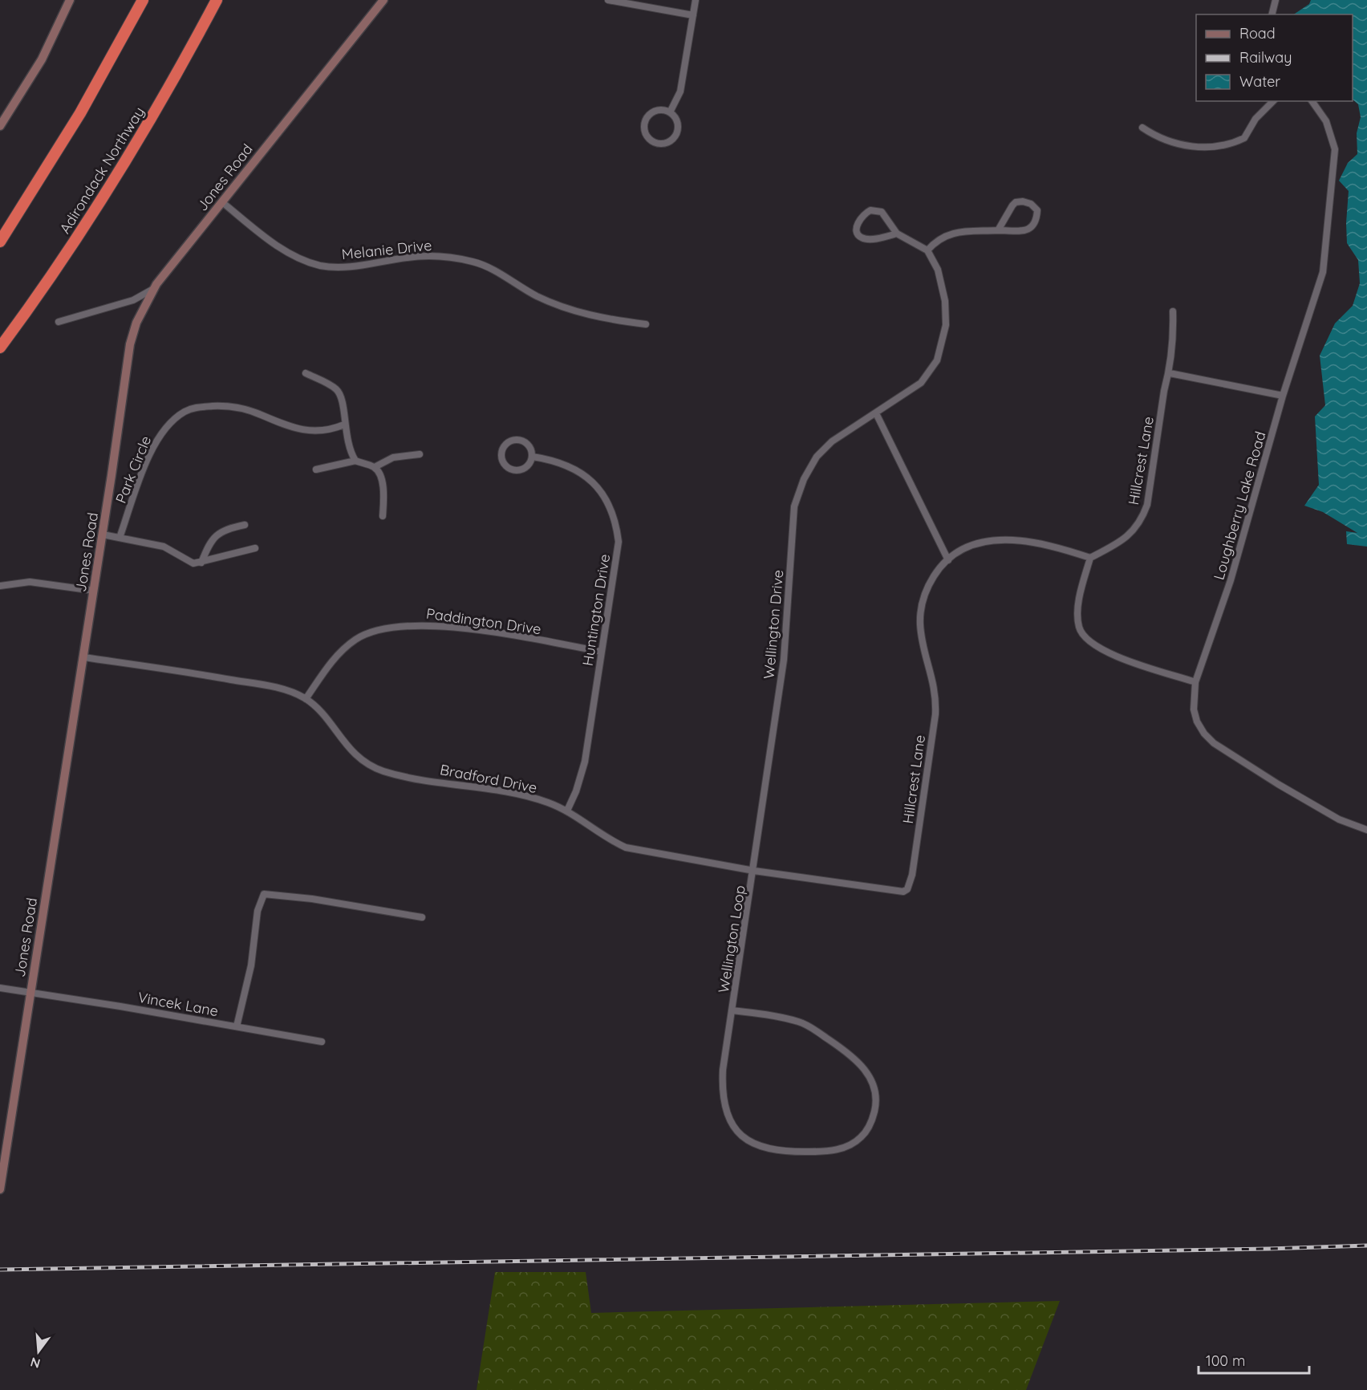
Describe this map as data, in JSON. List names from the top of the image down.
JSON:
{
  "streets": {
    "highway": ["Adirondack Northway"],
    "street": [
      "Jones Road",
      "Melanie Drive",
      "Hillcrest Lane",
      "Park Circle",
      "Loughberry Lake Road",
      "Huntington Drive",
      "Paddington Drive",
      "Wellington Drive",
      "Bradford Drive",
      "Wellington Loop",
      "Vincek Lane"
    ]
  },
  "crossings": [
    ["Jones Road", "Melanie Drive"],
    ["Jones Road", "Bradford Drive"],
    ["Jones Road", "Vincek Lane"],
    ["Hillcrest Lane", "Bradford Drive"],
    ["Huntington Drive", "Paddington Drive"],
    ["Huntington Drive", "Bradford Drive"],
    ["Paddington Drive", "Bradford Drive"],
    ["Wellington Drive", "Bradford Drive"],
    ["Wellington Drive", "Wellington Loop"],
    ["Bradford Drive", "Wellington Loop"]
  ],
  "legend": ["Road", "Railway", "Water"],
  "scale_bar": "100 m",
  "north": "bottom"
}
